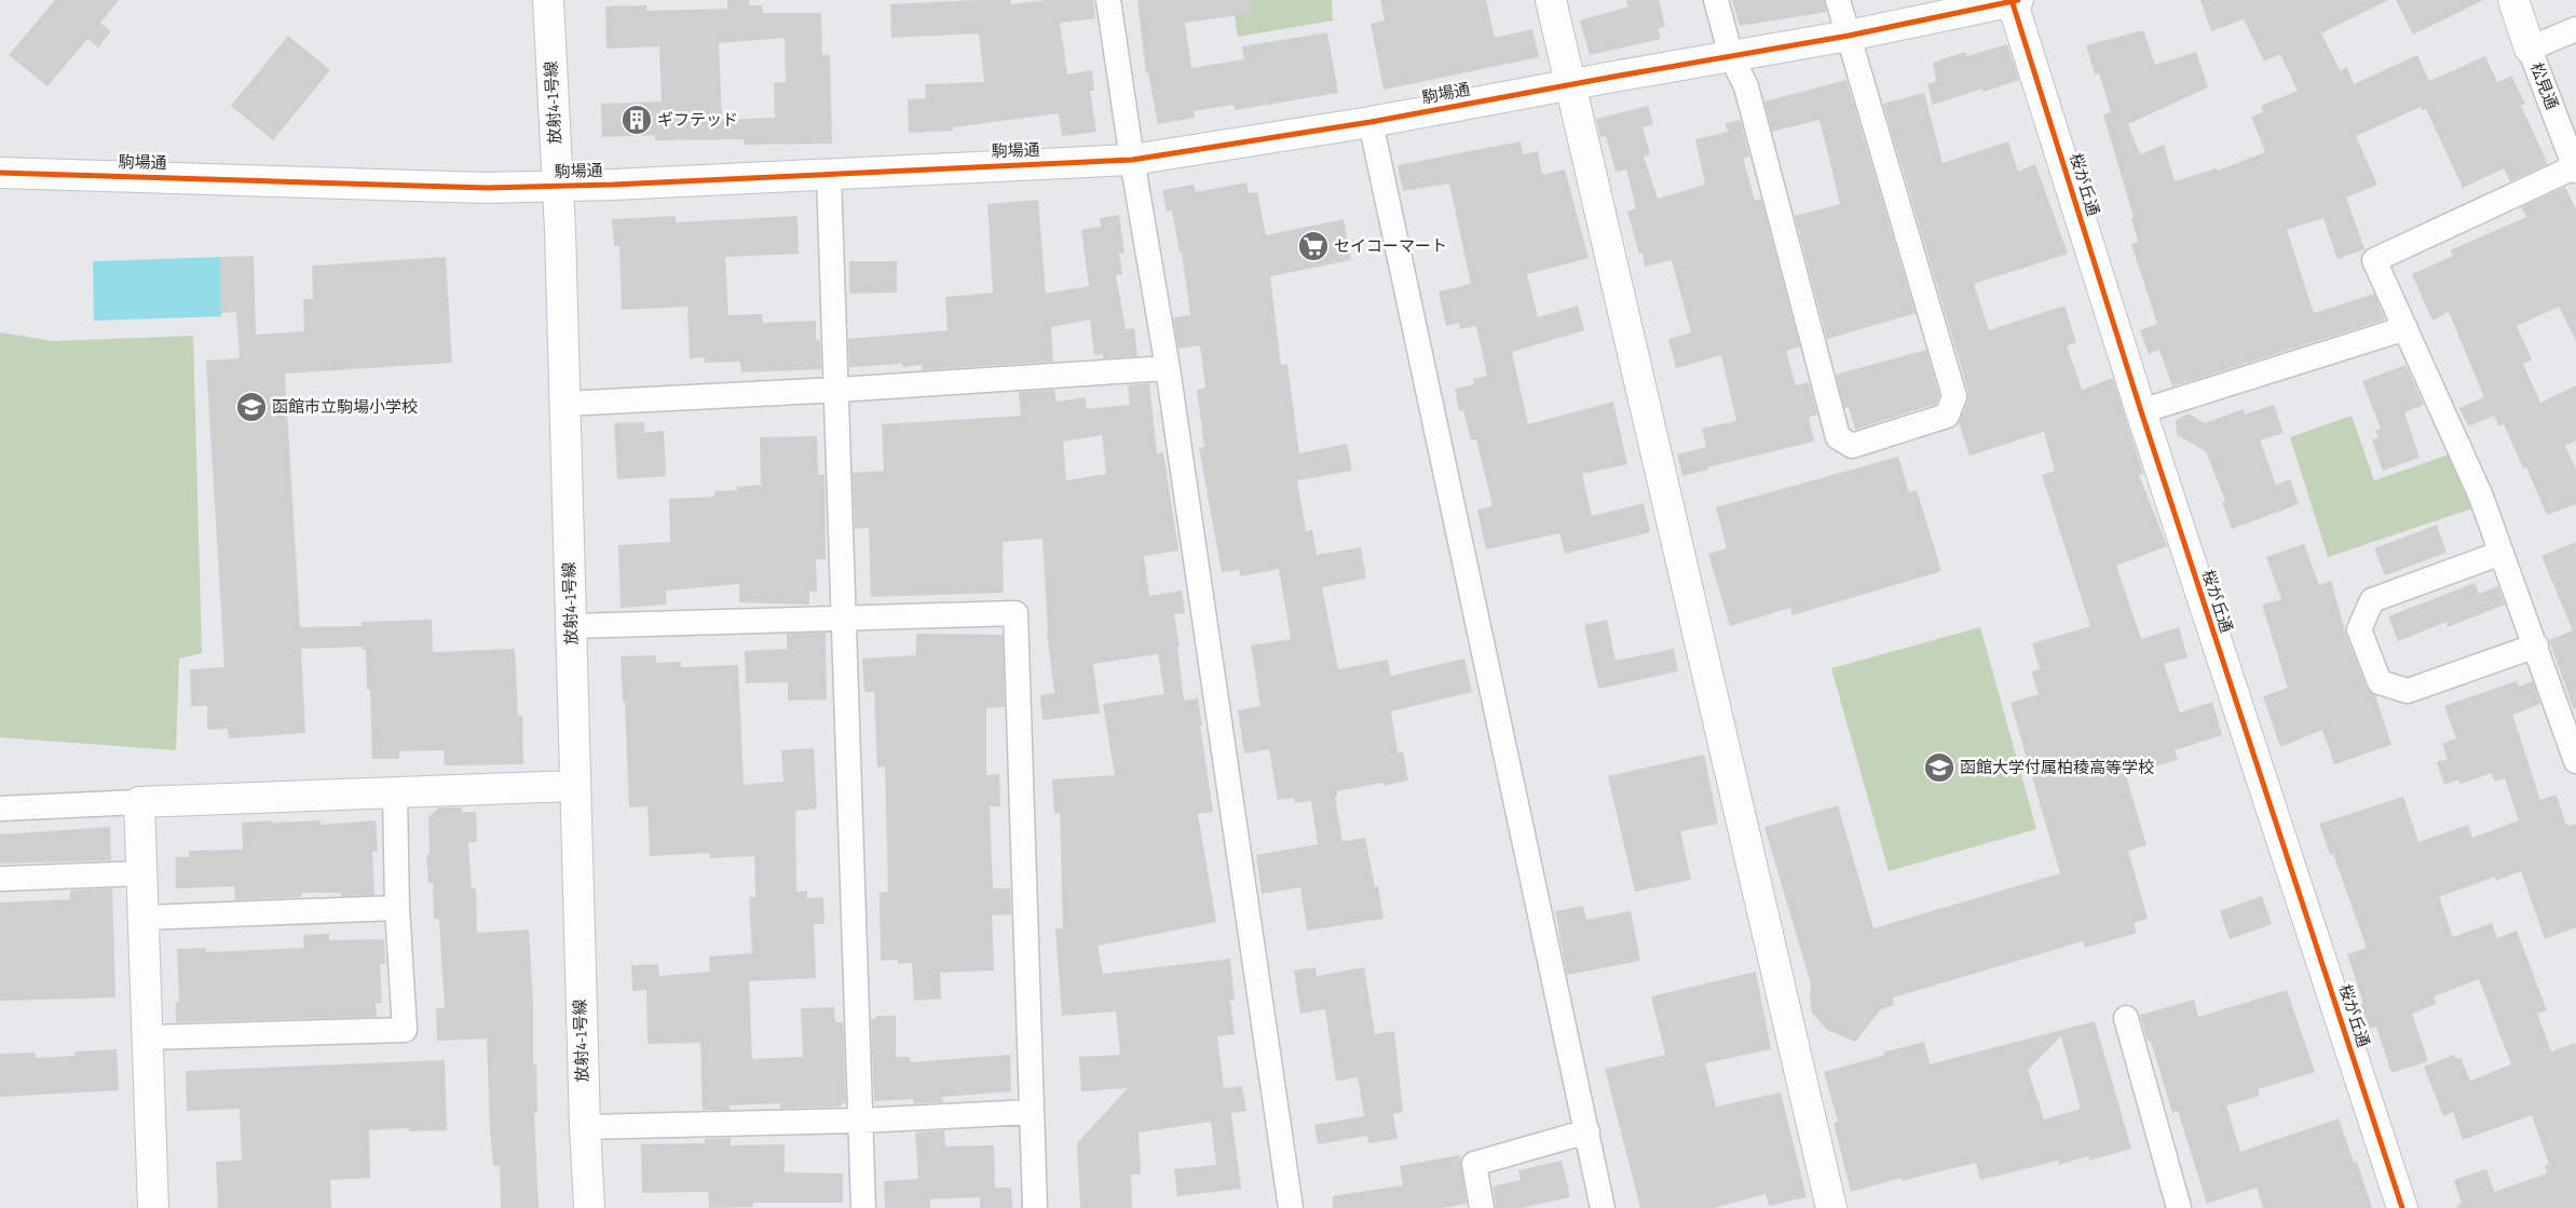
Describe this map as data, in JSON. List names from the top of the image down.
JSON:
{
  "streets": {
    "street": [
      "松見通",
      "駒場通",
      "放射4-1号線",
      "桜が丘通"
    ]
  },
  "crossings": [
    ["駒場通", "放射4-1号線"],
    ["駒場通", "桜が丘通"]
  ],
  "places": {
    "building": ["ギフテッド"],
    "supermarket": ["セイコーマート"],
    "school or university": ["函館市立駒場小学校", "函館大学付属柏稜高等学校"]
  }
}
